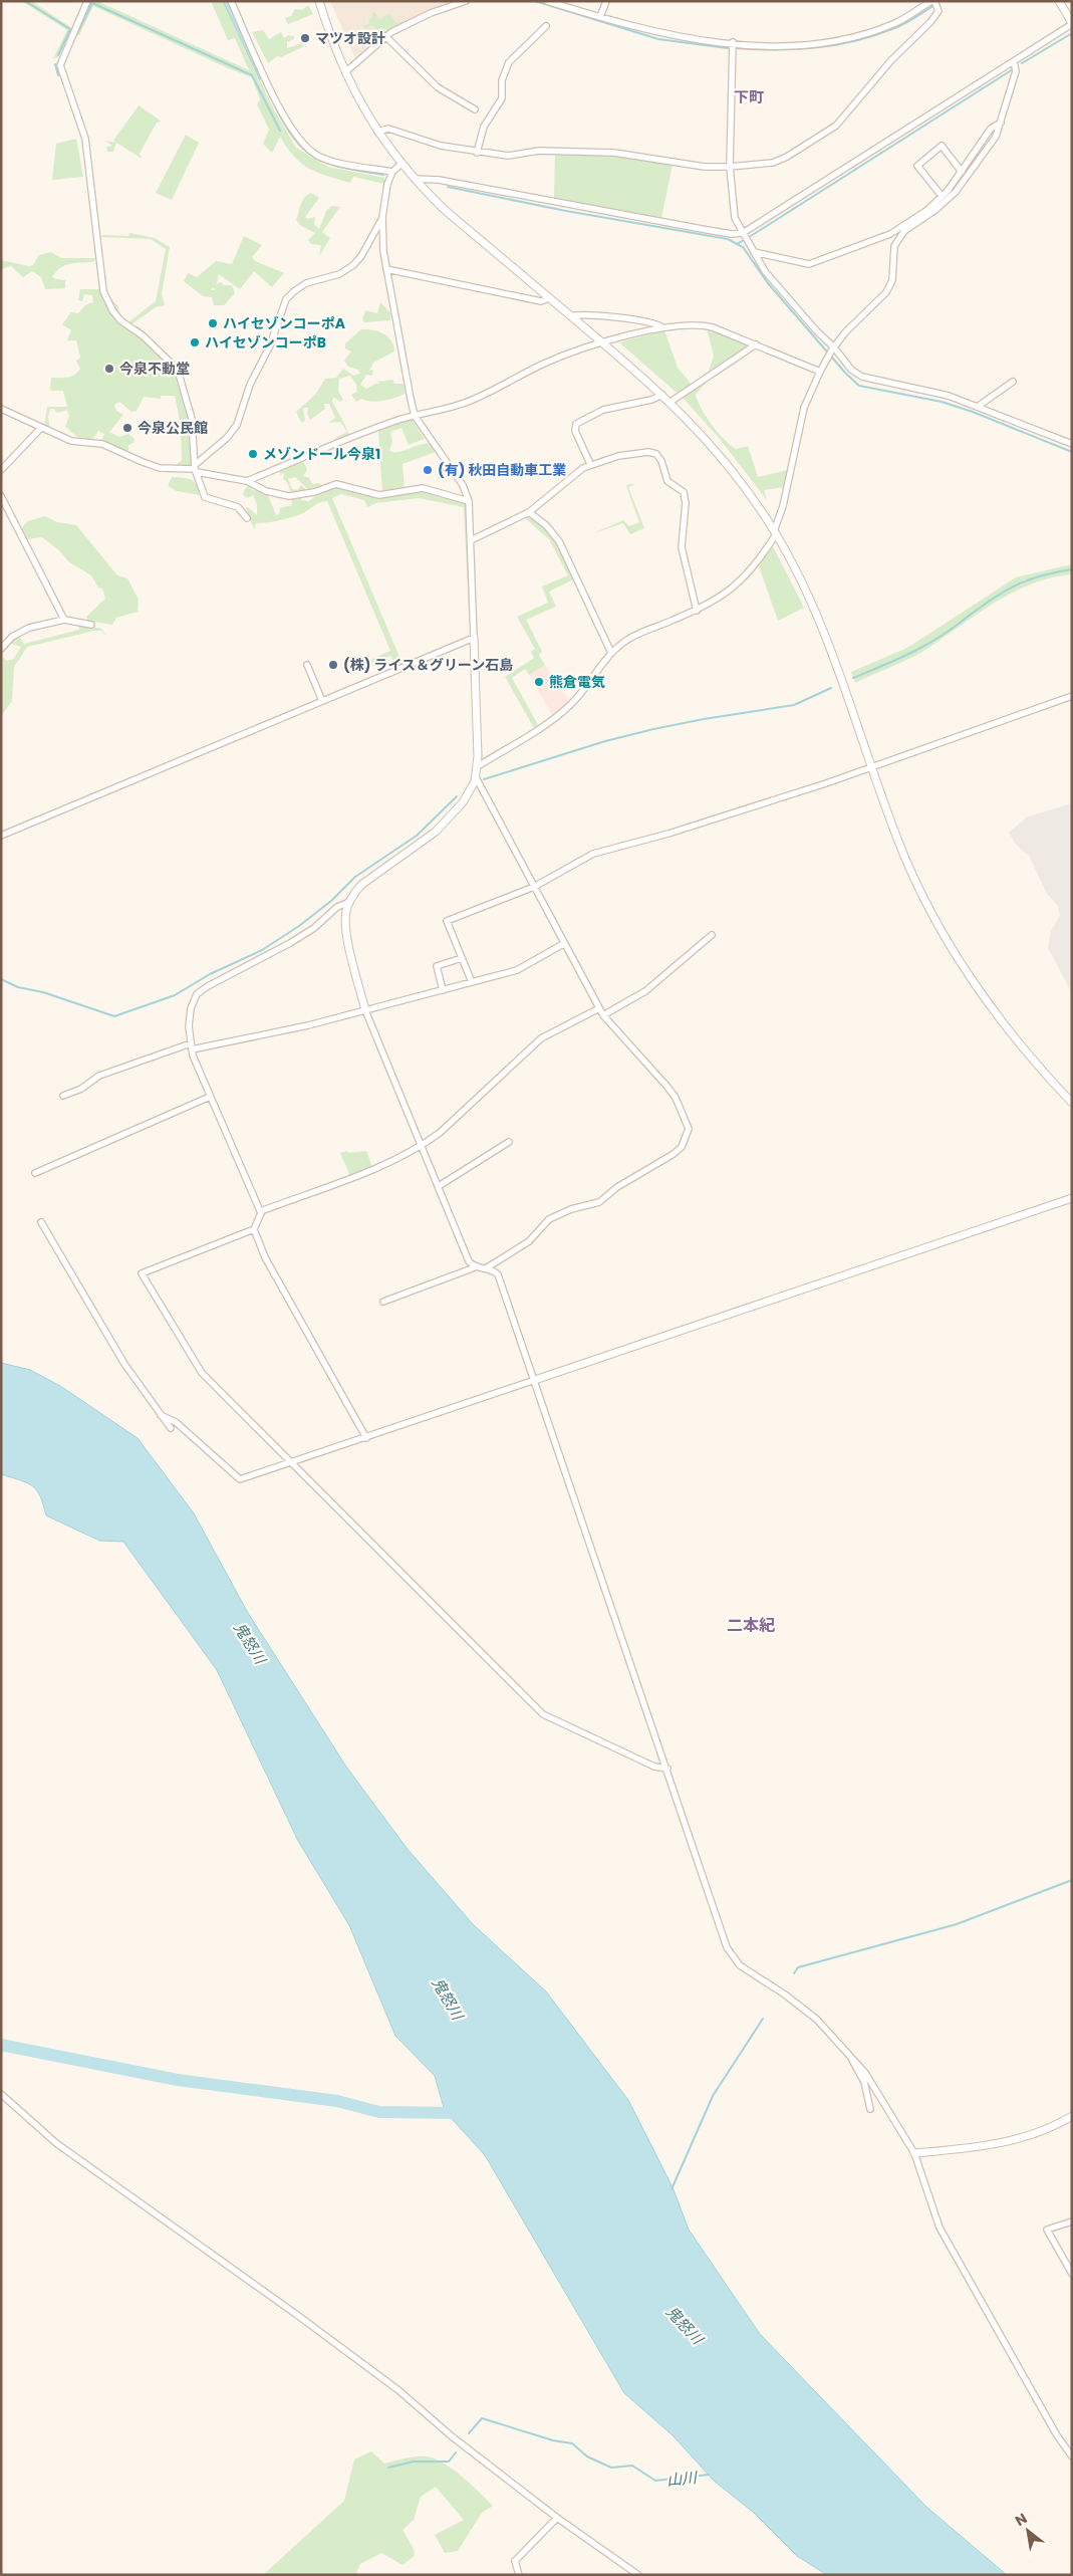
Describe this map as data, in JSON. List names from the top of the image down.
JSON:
{
  "districts": ["下町", "二本紀"],
  "water": ["鬼怒川", "山川"],
  "places": [
    "マツオ設計",
    "ハイセゾンコーポA",
    "ハイセゾンコーポB",
    "今泉不動堂",
    "今泉公民館",
    "メゾンドール今泉1",
    "(有) 秋田自動車工業",
    "(株) ライス＆グリーン石島",
    "熊倉電気"
  ],
  "north": "top left"
}
